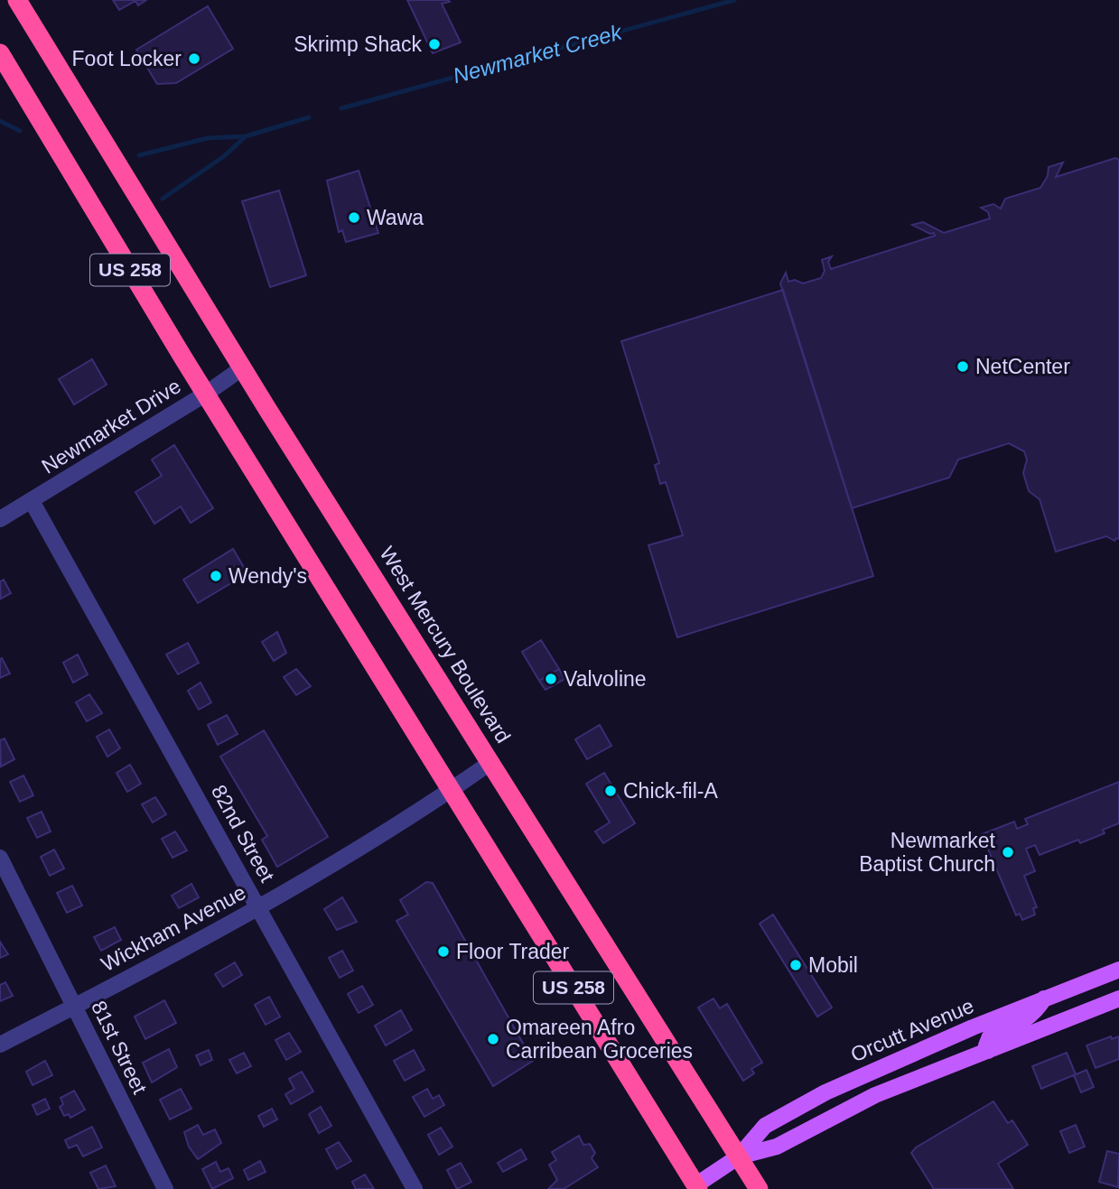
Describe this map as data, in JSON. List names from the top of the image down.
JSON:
{
  "streets": {
    "highway": ["US 258", "West Mercury Boulevard"],
    "main road": ["Orcutt Avenue"],
    "street": [
      "Newmarket Drive",
      "82nd Street",
      "Wickham Avenue",
      "81st Street"
    ]
  },
  "crossings": [
    ["US 258", "Newmarket Drive"],
    ["US 258", "Wickham Avenue"],
    ["US 258", "Orcutt Avenue"],
    ["Newmarket Drive", "West Mercury Boulevard"],
    ["Newmarket Drive", "82nd Street"],
    ["West Mercury Boulevard", "Wickham Avenue"],
    ["West Mercury Boulevard", "Orcutt Avenue"],
    ["82nd Street", "Wickham Avenue"],
    ["Wickham Avenue", "81st Street"]
  ],
  "water": ["Newmarket Creek"],
  "places": [
    "Skrimp Shack",
    "Foot Locker",
    "Wawa",
    "NetCenter",
    "Wendy's",
    "Valvoline",
    "Chick-fil-A",
    "Newmarket Baptist Church",
    "Floor Trader",
    "Mobil",
    "Omareen Afro Carribean Groceries"
  ]
}
